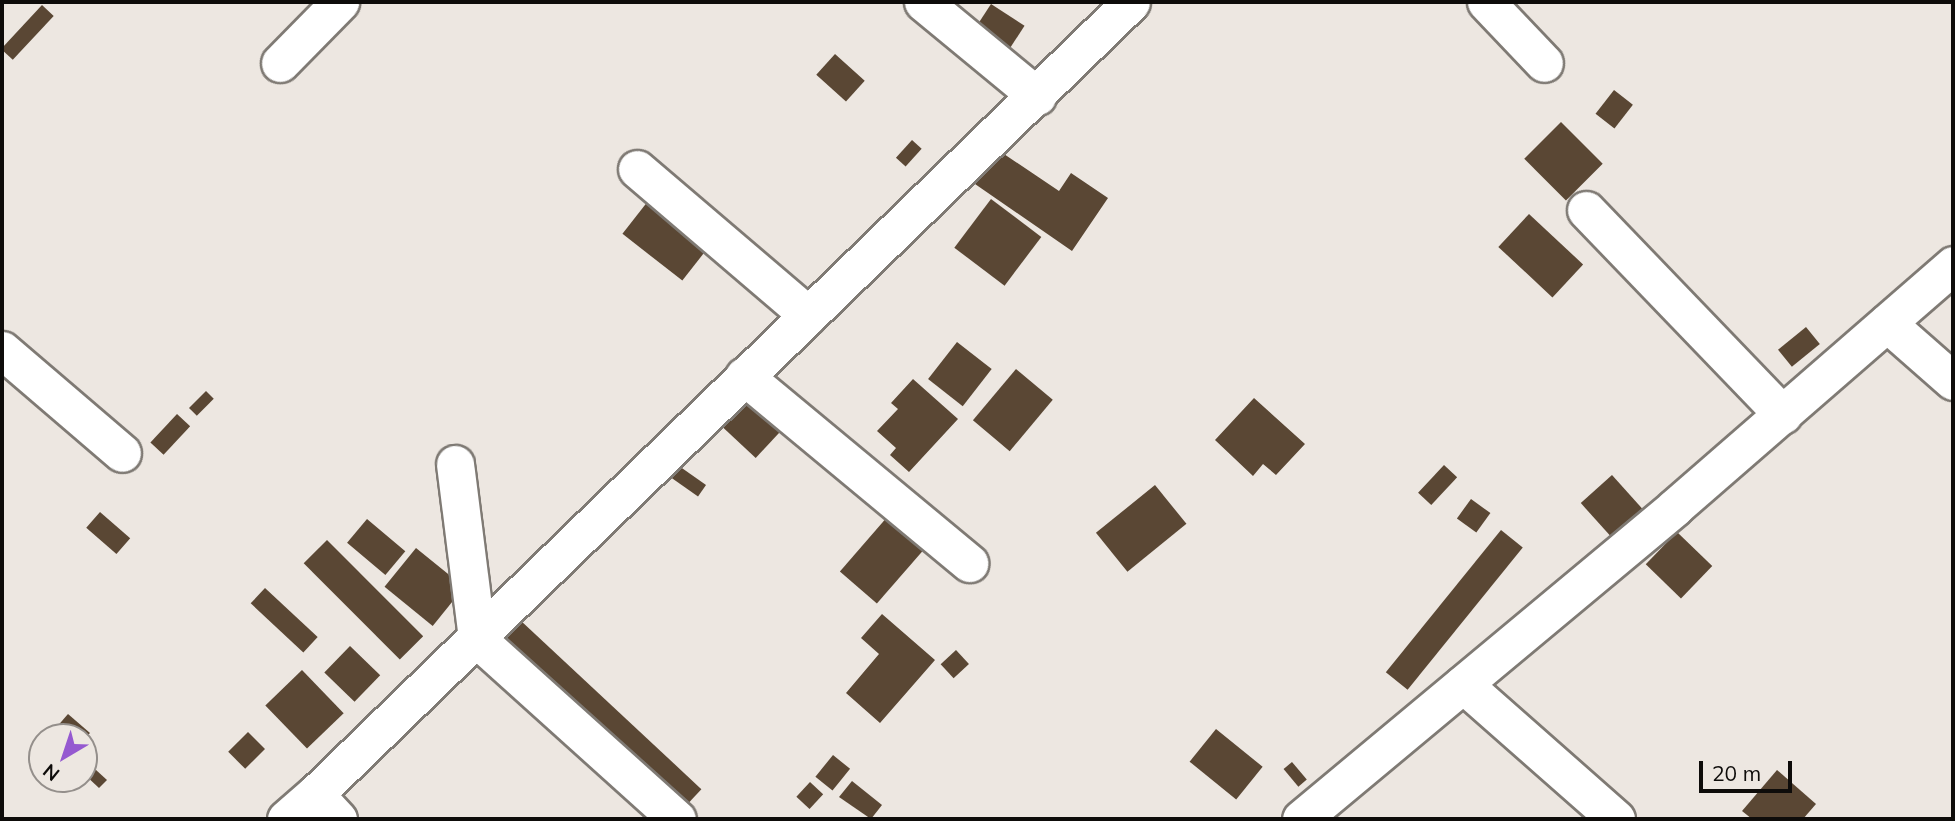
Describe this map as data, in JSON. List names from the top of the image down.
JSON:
{
  "scale_bar": "20 m",
  "north": "bottom left"
}
